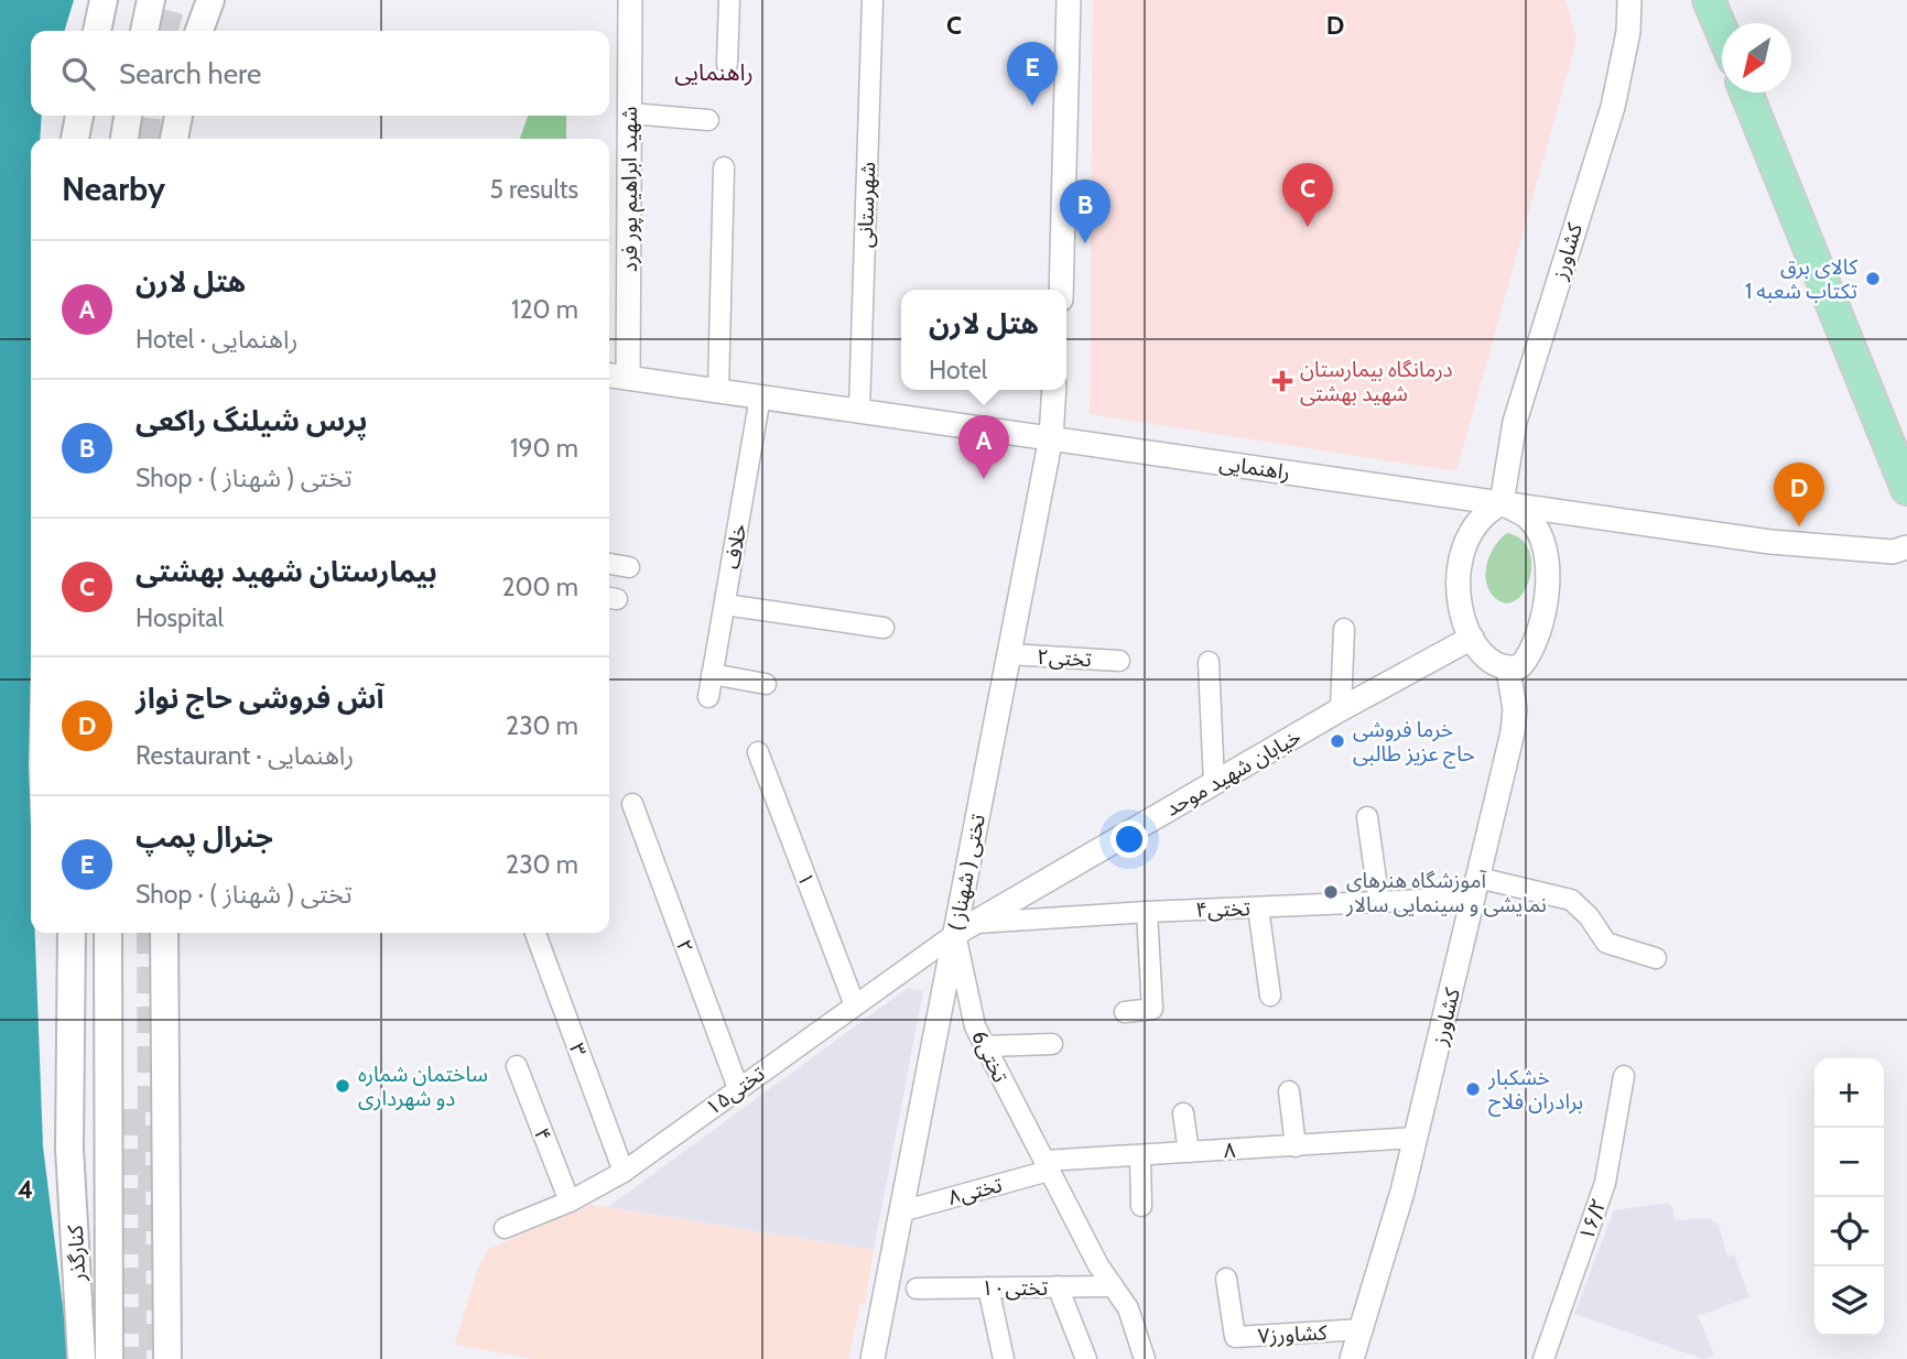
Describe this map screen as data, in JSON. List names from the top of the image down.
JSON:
{
  "streets": {
    "main road": ["کنارگذر"],
    "street": [
      "شهید ابراهیم پور فرد",
      "شهرستانی",
      "کشاورز",
      "راهنمایی",
      "خلاف",
      "تختی۲",
      "خیابان شهید موحد",
      "تختی ( شهناز )",
      "۱",
      "تختی۴",
      "۲",
      "۳",
      "6تختی",
      "تختی۱۵",
      "۴",
      "۸",
      "تختی۸",
      "۱۶/۲",
      "تختی۱۰",
      "۷کشاورز"
    ]
  },
  "crossings": [
    ["شهید ابراهیم پور فرد", "راهنمایی"],
    ["شهرستانی", "راهنمایی"],
    ["کشاورز", "راهنمایی"],
    ["کشاورز", "تختی۴"],
    ["کشاورز", "۸"],
    ["کشاورز", "۷کشاورز"],
    ["راهنمایی", "خلاف"],
    ["راهنمایی", "تختی ( شهناز )"],
    ["تختی۲", "تختی ( شهناز )"],
    ["خیابان شهید موحد", "تختی ( شهناز )"],
    ["خیابان شهید موحد", "تختی۴"],
    ["خیابان شهید موحد", "6تختی"],
    ["خیابان شهید موحد", "تختی۱۵"],
    ["تختی ( شهناز )", "تختی۴"],
    ["تختی ( شهناز )", "6تختی"],
    ["تختی ( شهناز )", "تختی۱۵"],
    ["تختی ( شهناز )", "تختی۸"],
    ["۱", "تختی۱۵"],
    ["تختی۴", "6تختی"],
    ["تختی۴", "تختی۱۵"],
    ["۲", "تختی۱۵"],
    ["۳", "تختی۱۵"],
    ["6تختی", "تختی۱۵"],
    ["6تختی", "۸"],
    ["6تختی", "تختی۸"],
    ["6تختی", "تختی۱۰"],
    ["تختی۱۵", "۴"],
    ["۸", "تختی۸"]
  ],
  "districts": ["راهنمایی"],
  "places": {
    "other": [
      "کالای برق تکتاب شعبه 1",
      "خرما فروشی حاج عزیز طالبی",
      "آموزشگاه هنرهای نمایشی و سینمایی سالار",
      "ساختمان شماره دو شهرداری",
      "خشکبار برادران فلاح"
    ],
    "health": ["درمانگاه بیمارستان شهید بهشتی"]
  },
  "north": "bottom left",
  "page": {
    "search": "Search here",
    "pins": [
      "E",
      "C",
      "B",
      "A",
      "D"
    ],
    "heading": ["Nearby", "5 results"],
    "list": [
      {
        "mark": "A",
        "name": "هتل لارن",
        "note": "Hotel · راهنمایی",
        "value": "120 m"
      },
      {
        "mark": "B",
        "name": "پرس شیلنگ راکعی",
        "note": "Shop · تختی ( شهناز )",
        "value": "190 m"
      },
      {
        "mark": "C",
        "name": "بیمارستان شهید بهشتی",
        "note": "Hospital",
        "value": "200 m"
      },
      {
        "mark": "D",
        "name": "آش فروشی حاج نواز",
        "note": "Restaurant · راهنمایی",
        "value": "230 m"
      },
      {
        "mark": "E",
        "name": "جنرال پمپ",
        "note": "Shop · تختی ( شهناز )",
        "value": "230 m"
      }
    ],
    "popup": ["هتل لارن", "Hotel"],
    "map_buttons": ["+", "−"]
  },
  "grid": {
    "columns": ["C", "D"],
    "rows": ["4"]
  }
}
